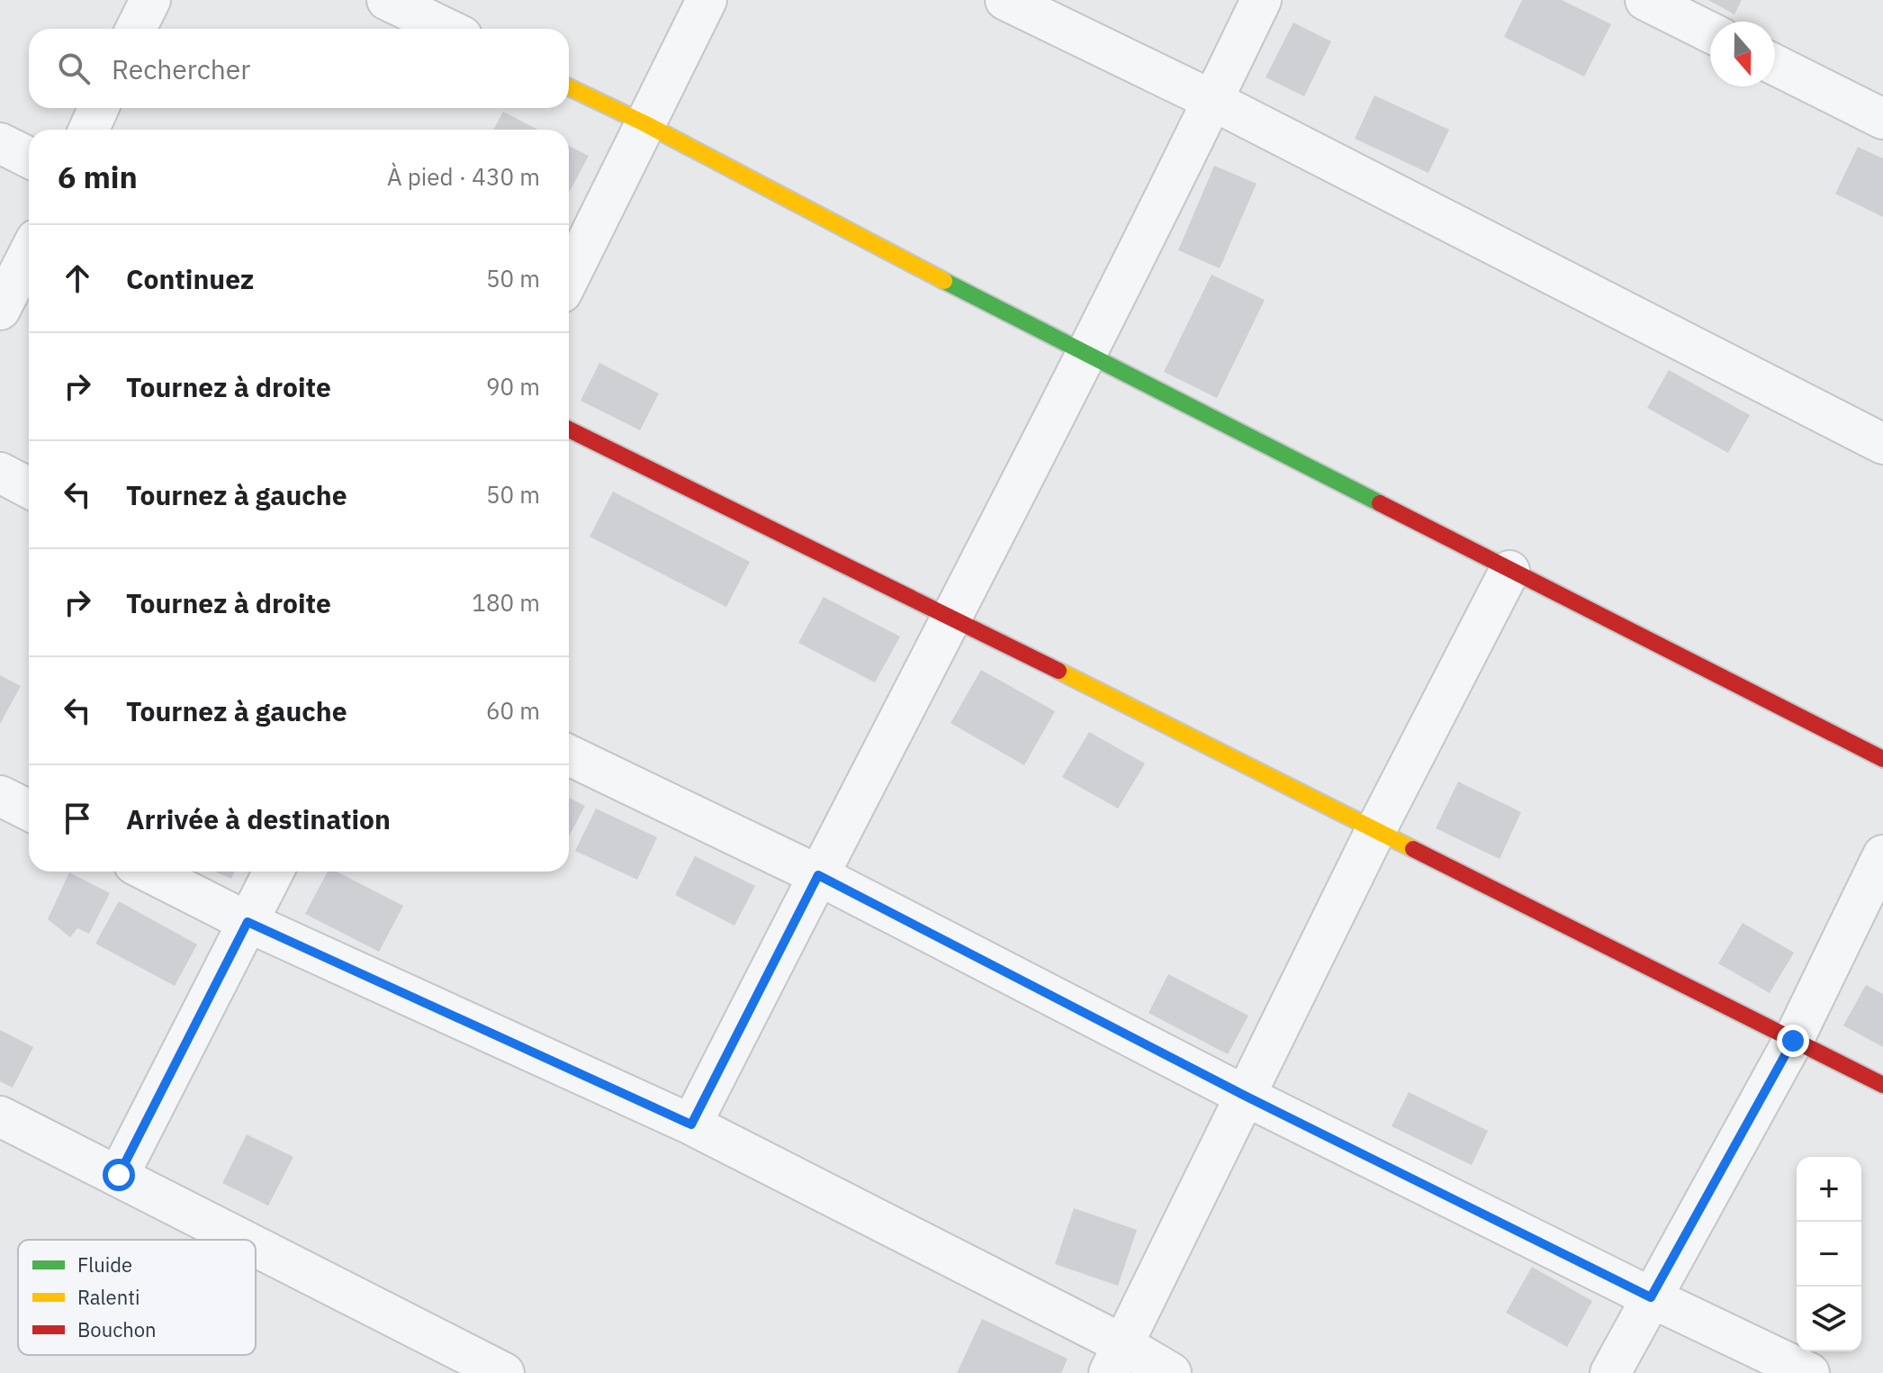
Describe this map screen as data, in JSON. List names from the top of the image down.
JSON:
{
  "legend": ["Fluide", "Ralenti", "Bouchon"],
  "north": "bottom",
  "page": {
    "search": "Rechercher",
    "heading": ["6 min", "À pied · 430 m"],
    "list": [
      ["Continuez", "50 m"],
      ["Tournez à droite", "90 m"],
      ["Tournez à gauche", "50 m"],
      ["Tournez à droite", "180 m"],
      ["Tournez à gauche", "60 m"],
      "Arrivée à destination"
    ],
    "map_buttons": ["+", "−"]
  }
}
